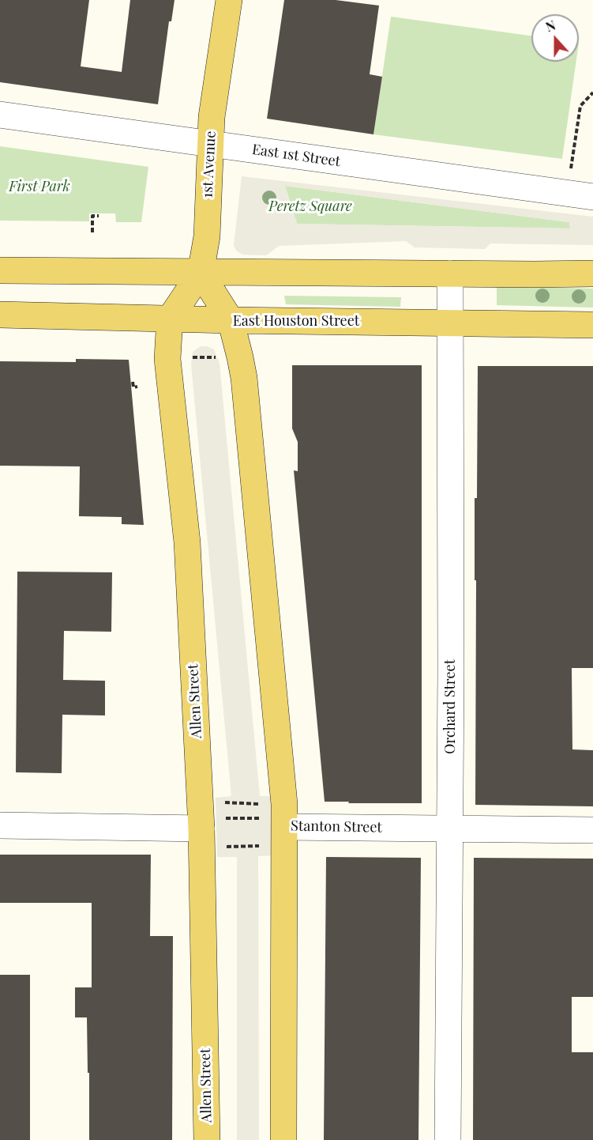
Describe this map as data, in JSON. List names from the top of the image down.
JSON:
{
  "streets": {
    "main road": ["1st Avenue", "East Houston Street", "Allen Street"],
    "street": ["East 1st Street", "Orchard Street", "Stanton Street"]
  },
  "crossings": [
    ["East 1st Street", "1st Avenue"],
    ["East Houston Street", "Allen Street"],
    ["East Houston Street", "Orchard Street"],
    ["Allen Street", "Stanton Street"],
    ["Orchard Street", "Stanton Street"]
  ],
  "parks": ["First Park", "Peretz Square"],
  "north": "top"
}
